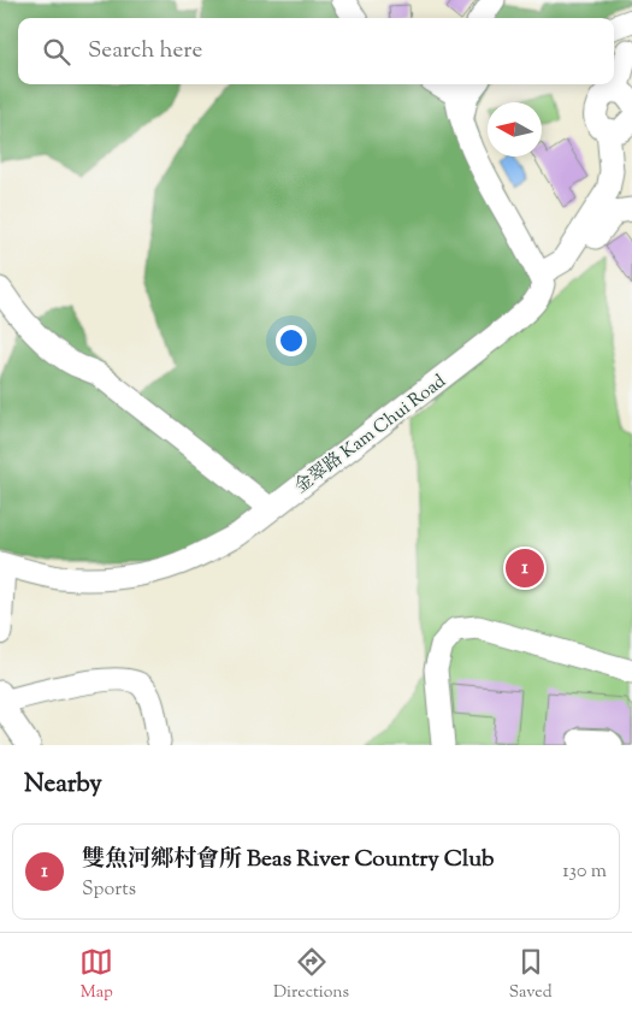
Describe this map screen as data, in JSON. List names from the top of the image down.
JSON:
{
  "streets": {
    "street": ["金翠路 Kam Chui Road"]
  },
  "north": "left",
  "page": {
    "search": "Search here",
    "pins": "1",
    "heading": "Nearby",
    "list": [
      {
        "mark": "1",
        "name": "雙魚河鄉村會所 Beas River Country Club",
        "note": "Sports",
        "value": "130 m"
      }
    ],
    "nav": ["Map", "Directions", "Saved"]
  }
}
